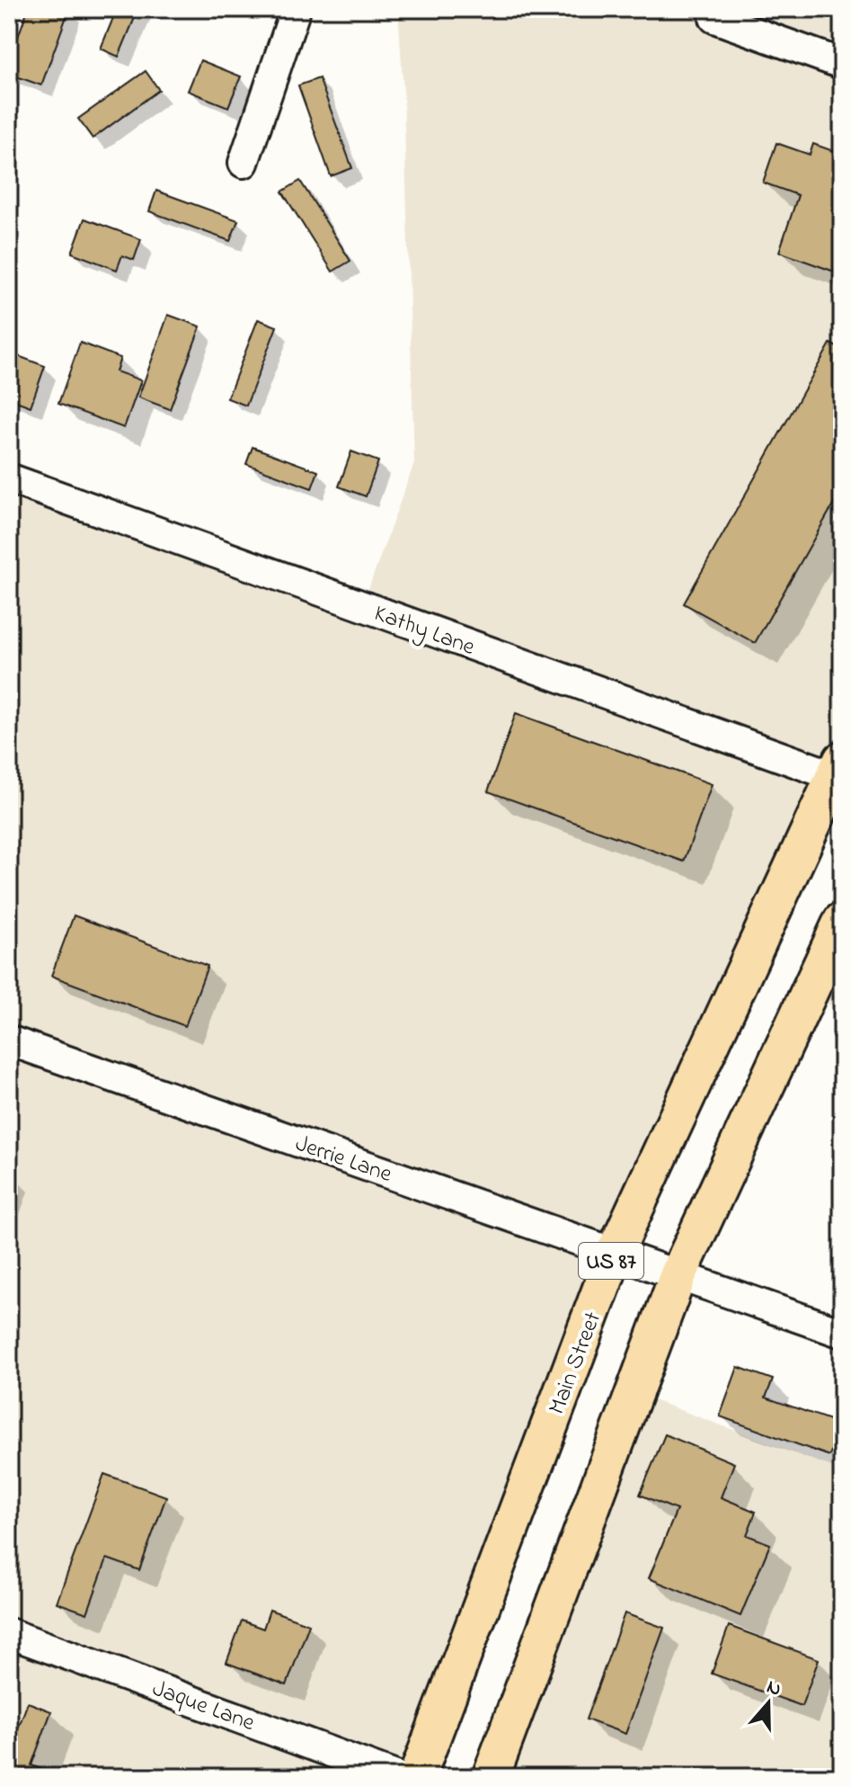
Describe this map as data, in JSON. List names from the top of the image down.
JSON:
{
  "streets": {
    "main road": ["US 87", "Main Street"],
    "street": ["Kathy Lane", "Jerrie Lane", "Jaque Lane"]
  },
  "crossings": [
    ["Kathy Lane", "Main Street"],
    ["Jerrie Lane", "US 87"],
    ["Jerrie Lane", "Main Street"]
  ],
  "north": "top"
}
